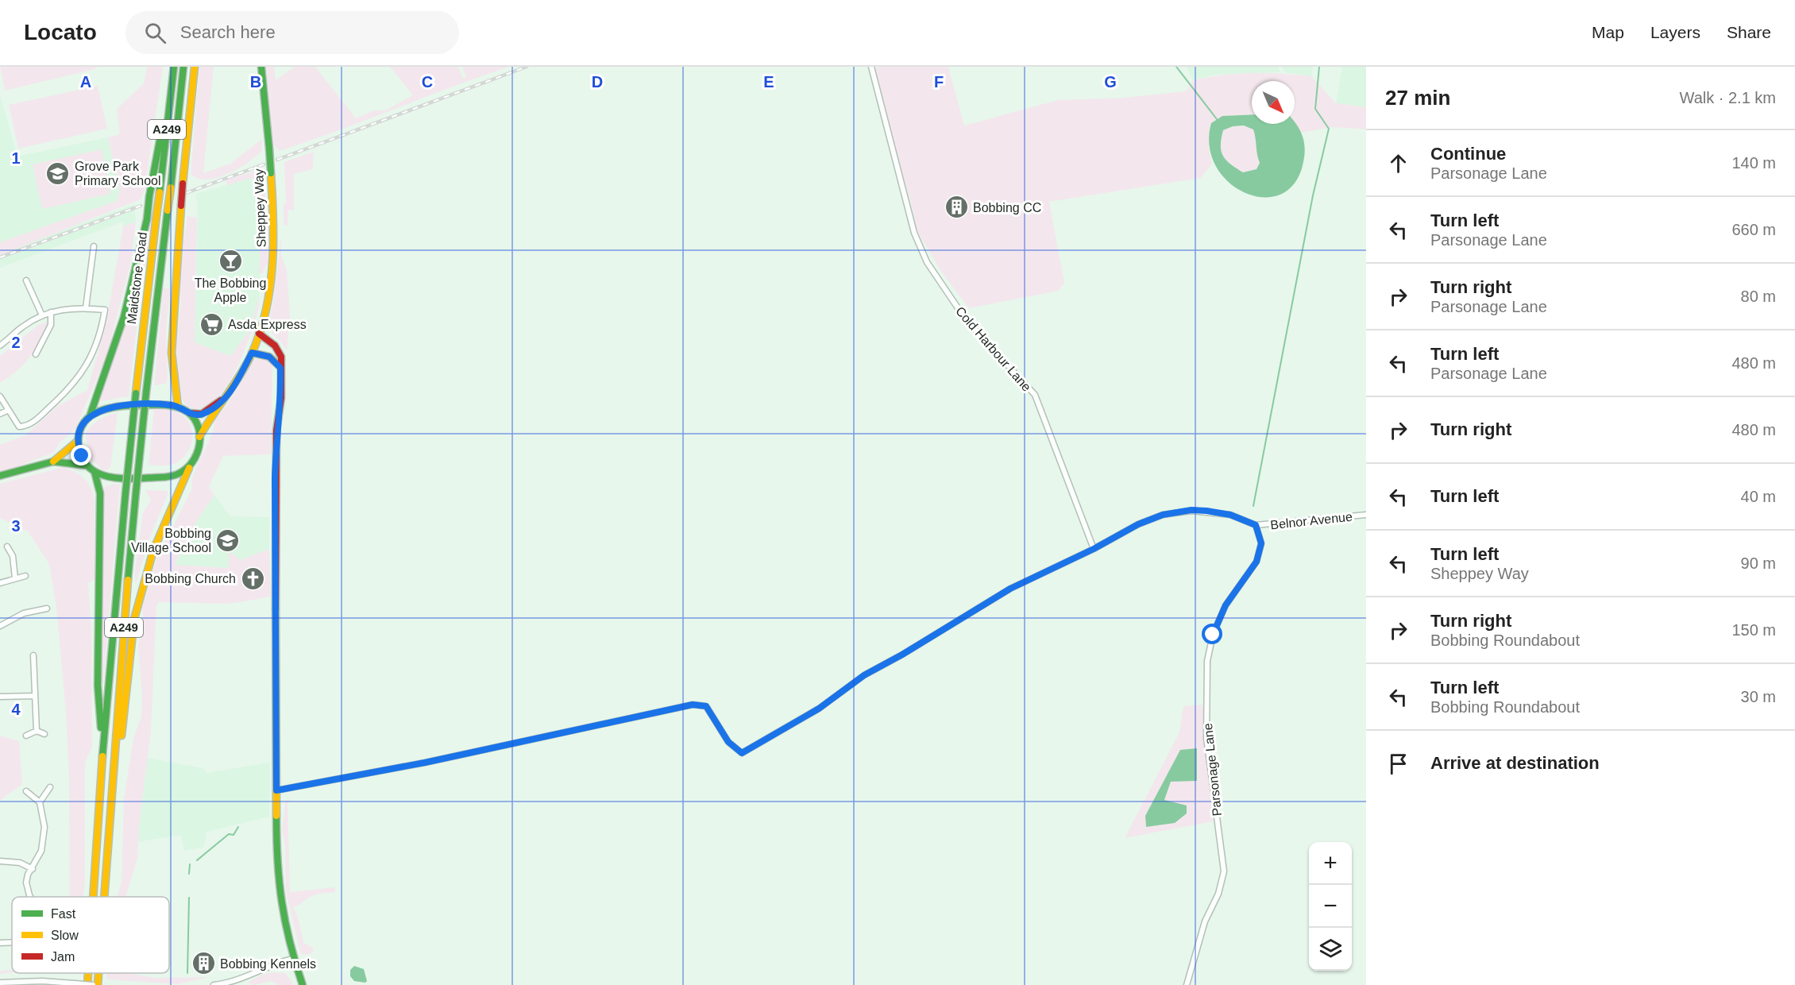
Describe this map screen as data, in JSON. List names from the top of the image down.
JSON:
{
  "streets": {
    "main road": ["A249", "Sheppey Way", "Maidstone Road"],
    "street": ["Cold Harbour Lane", "Belnor Avenue", "Parsonage Lane"]
  },
  "crossings": [
    ["A249", "Maidstone Road"],
    ["Belnor Avenue", "Parsonage Lane"]
  ],
  "places": {
    "school or university": ["Grove Park Primary School", "Bobbing Village School"],
    "building": ["Bobbing CC", "Bobbing Kennels"],
    "bar": ["The Bobbing Apple"],
    "supermarket": ["Asda Express"],
    "church": ["Bobbing Church"]
  },
  "legend": ["Fast", "Slow", "Jam"],
  "north": "bottom right",
  "page": {
    "header": "Locato",
    "search": "Search here",
    "nav": ["Map", "Layers", "Share"],
    "heading": ["27 min", "Walk · 2.1 km"],
    "list": [
      ["Continue", "Parsonage Lane", "140 m"],
      ["Turn left", "Parsonage Lane", "660 m"],
      ["Turn right", "Parsonage Lane", "80 m"],
      ["Turn left", "Parsonage Lane", "480 m"],
      ["Turn right", "480 m"],
      ["Turn left", "40 m"],
      ["Turn left", "Sheppey Way", "90 m"],
      ["Turn right", "Bobbing Roundabout", "150 m"],
      ["Turn left", "Bobbing Roundabout", "30 m"],
      "Arrive at destination"
    ],
    "map_buttons": ["+", "−"]
  },
  "grid": {
    "columns": [
      "A",
      "B",
      "C",
      "D",
      "E",
      "F",
      "G"
    ],
    "rows": [
      "1",
      "2",
      "3",
      "4"
    ]
  }
}
